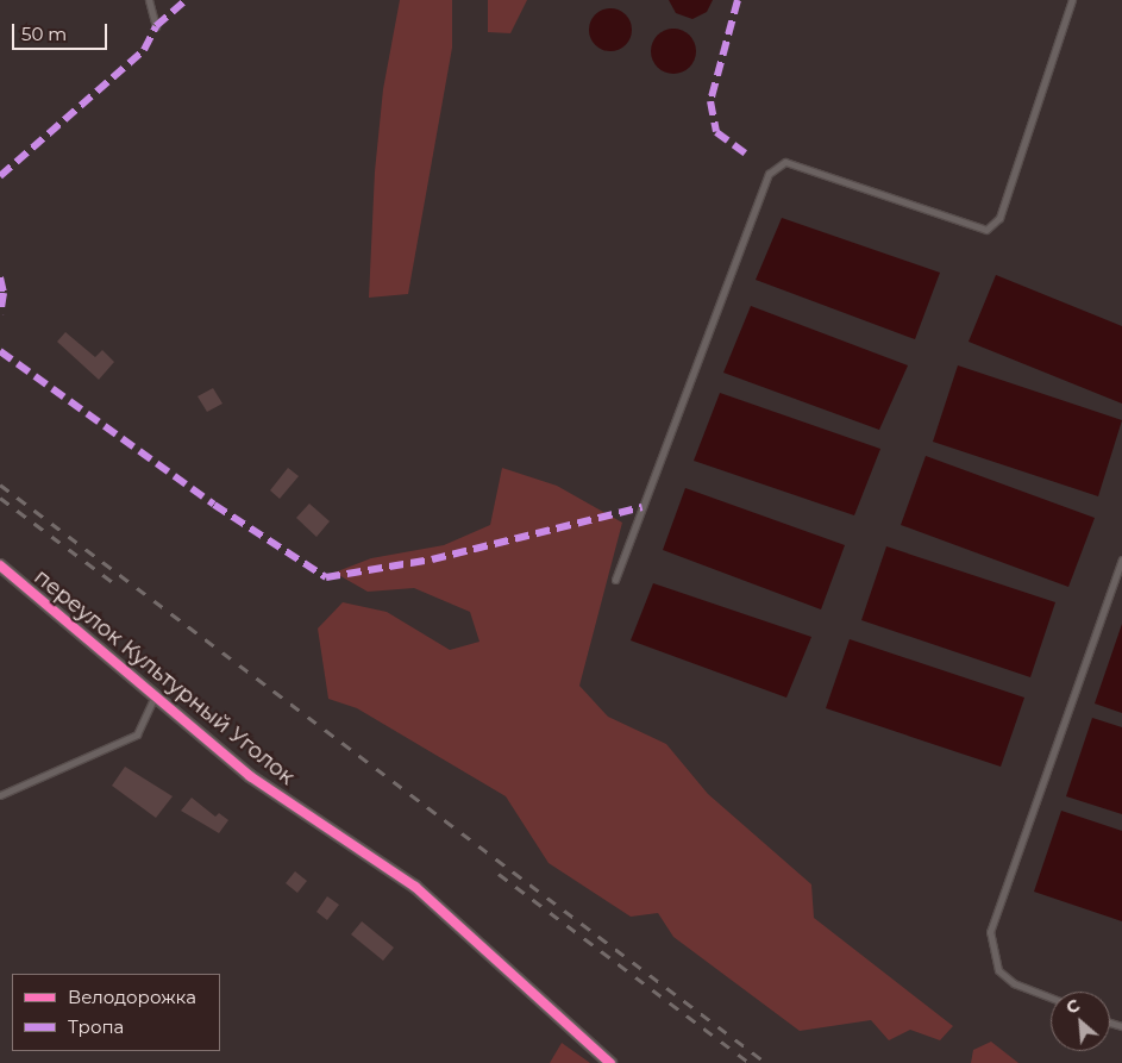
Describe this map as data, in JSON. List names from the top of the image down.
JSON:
{
  "streets": {
    "street": ["переулок Культурный Уголок"]
  },
  "legend": ["Велодорожка", "Тропа"],
  "scale_bar": "50 m",
  "north": "top left"
}
